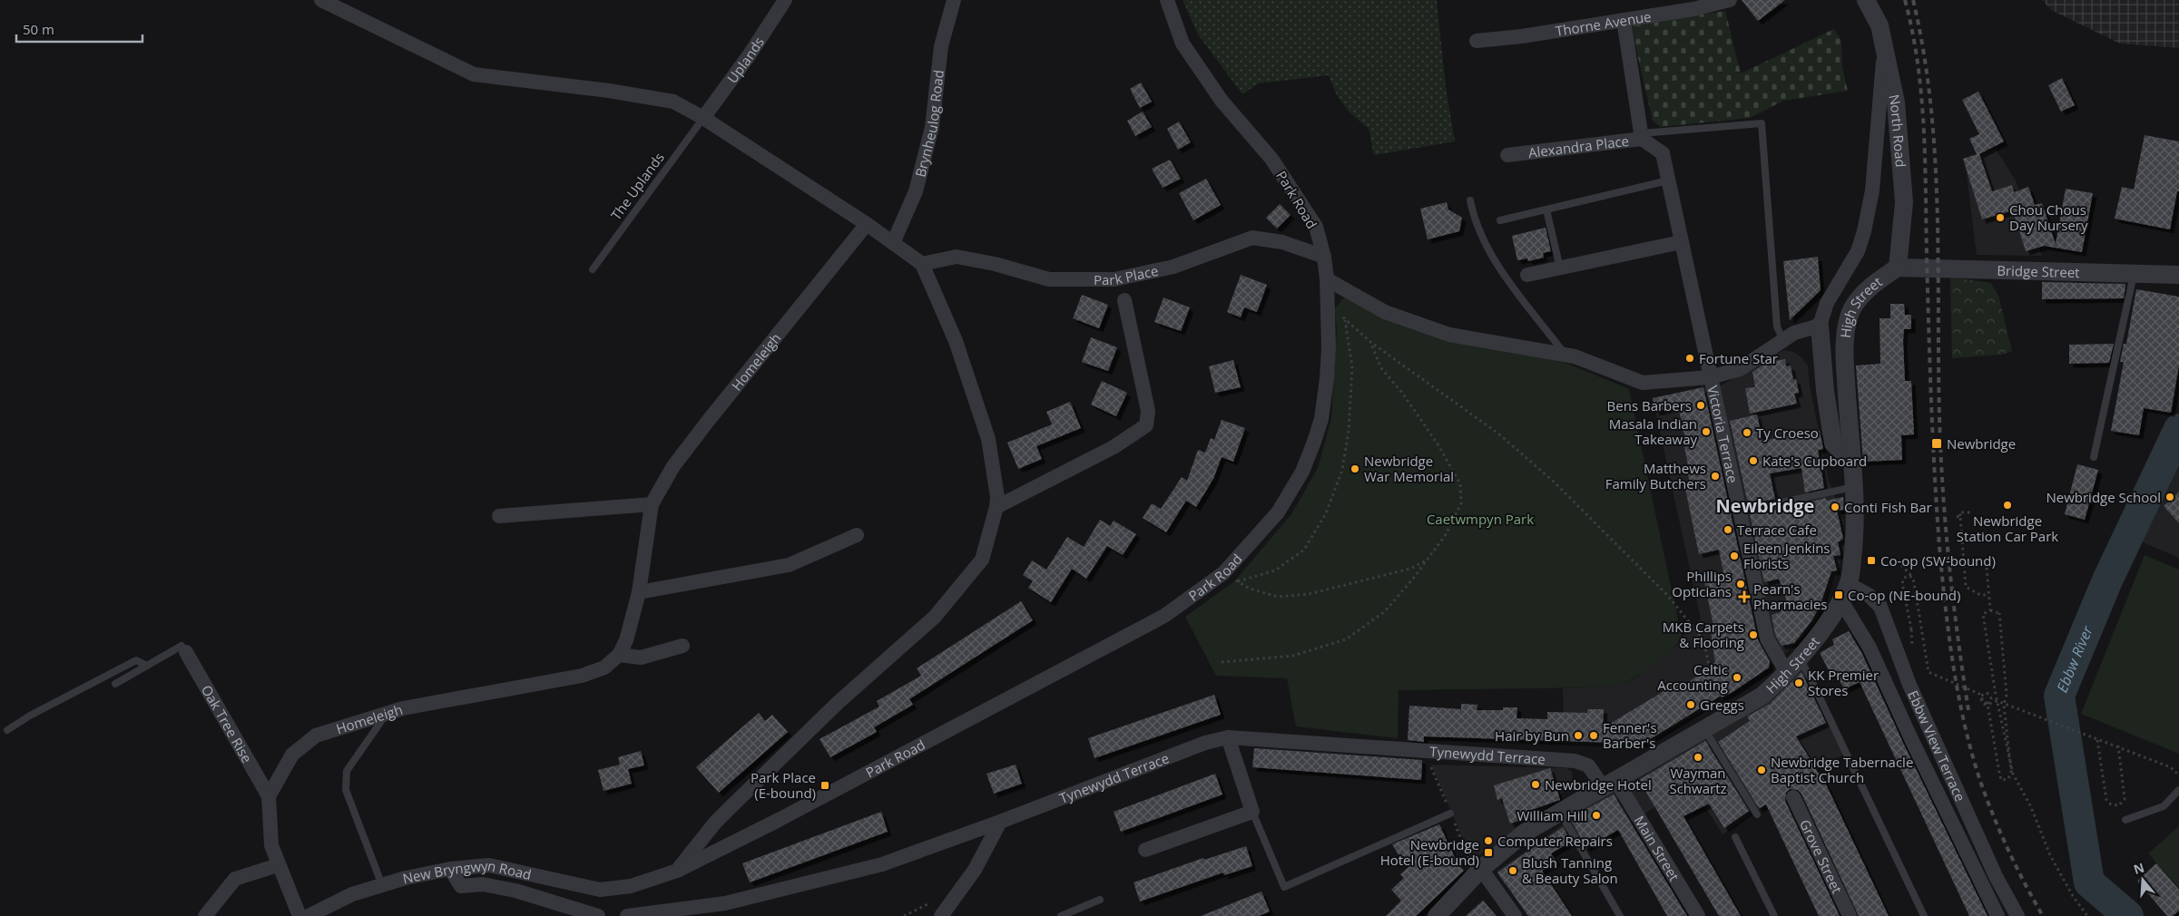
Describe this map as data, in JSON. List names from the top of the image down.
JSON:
{
  "streets": {
    "street": [
      "Thorne Avenue",
      "Uplands",
      "Brynheulog Road",
      "North Road",
      "Alexandra Place",
      "Park Road",
      "Bridge Street",
      "Park Place",
      "High Street",
      "Homeleigh",
      "Victoria Terrace",
      "Oak Tree Rise",
      "Ebbw View Terrace",
      "Tynewydd Terrace",
      "Main Street",
      "Grove Street",
      "New Bryngwyn Road"
    ],
    "lane": ["The Uplands"]
  },
  "crossings": [
    ["Uplands", "The Uplands"],
    ["North Road", "Bridge Street"],
    ["North Road", "High Street"],
    ["Alexandra Place", "Victoria Terrace"],
    ["Park Road", "Park Place"],
    ["Park Road", "New Bryngwyn Road"],
    ["Bridge Street", "High Street"],
    ["High Street", "Victoria Terrace"],
    ["High Street", "Ebbw View Terrace"],
    ["High Street", "Tynewydd Terrace"],
    ["High Street", "Main Street"],
    ["Homeleigh", "Oak Tree Rise"],
    ["Tynewydd Terrace", "Main Street"]
  ],
  "districts": ["Newbridge"],
  "water": ["Ebbw River"],
  "parks": ["Caetwmpyn Park"],
  "places": {
    "other": [
      "Chou Chous Day Nursery",
      "Fortune Star",
      "Bens Barbers",
      "Masala Indian Takeaway",
      "Ty Croeso",
      "Kate's Cupboard",
      "Newbridge War Memorial",
      "Matthews Family Butchers",
      "Newbridge School",
      "Newbridge Station Car Park",
      "Conti Fish Bar",
      "Terrace Cafe",
      "Eileen Jenkins Florists",
      "Phillips Opticians",
      "MKB Carpets & Flooring",
      "Celtic Accounting",
      "KK Premier Stores",
      "Greggs",
      "Hair by Bun",
      "Fenner's Barber's",
      "Wayman Schwartz",
      "Newbridge Tabernacle Baptist Church",
      "Newbridge Hotel",
      "William Hill",
      "Computer Repairs",
      "Blush Tanning & Beauty Salon"
    ],
    "transit": [
      "Newbridge",
      "Co-op (SW-bound)",
      "Co-op (NE-bound)",
      "Park Place (E-bound)",
      "Newbridge Hotel (E-bound)"
    ],
    "health": ["Pearn's Pharmacies"]
  },
  "scale_bar": "50 m",
  "north": "top"
}
